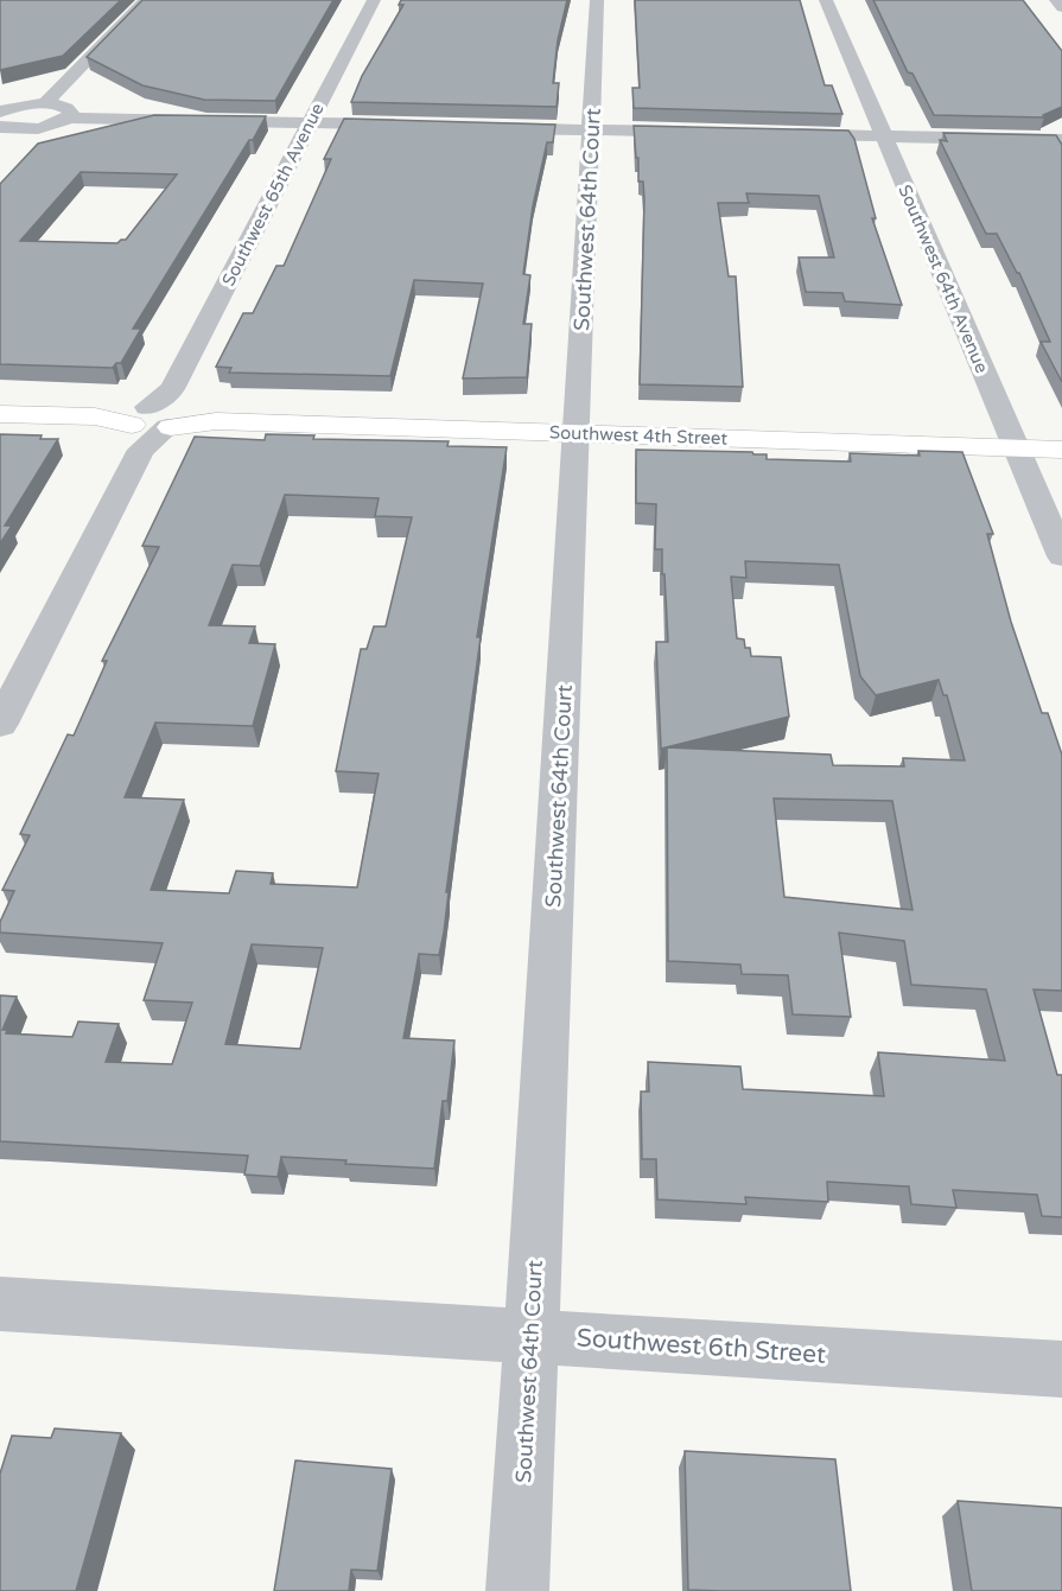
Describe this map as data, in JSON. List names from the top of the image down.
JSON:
{
  "streets": {
    "street": [
      "Southwest 65th Avenue",
      "Southwest 64th Court",
      "Southwest 64th Avenue",
      "Southwest 4th Street",
      "Southwest 6th Street"
    ]
  },
  "crossings": [
    ["Southwest 65th Avenue", "Southwest 4th Street"],
    ["Southwest 64th Court", "Southwest 4th Street"],
    ["Southwest 64th Court", "Southwest 6th Street"],
    ["Southwest 64th Avenue", "Southwest 4th Street"]
  ]
}
